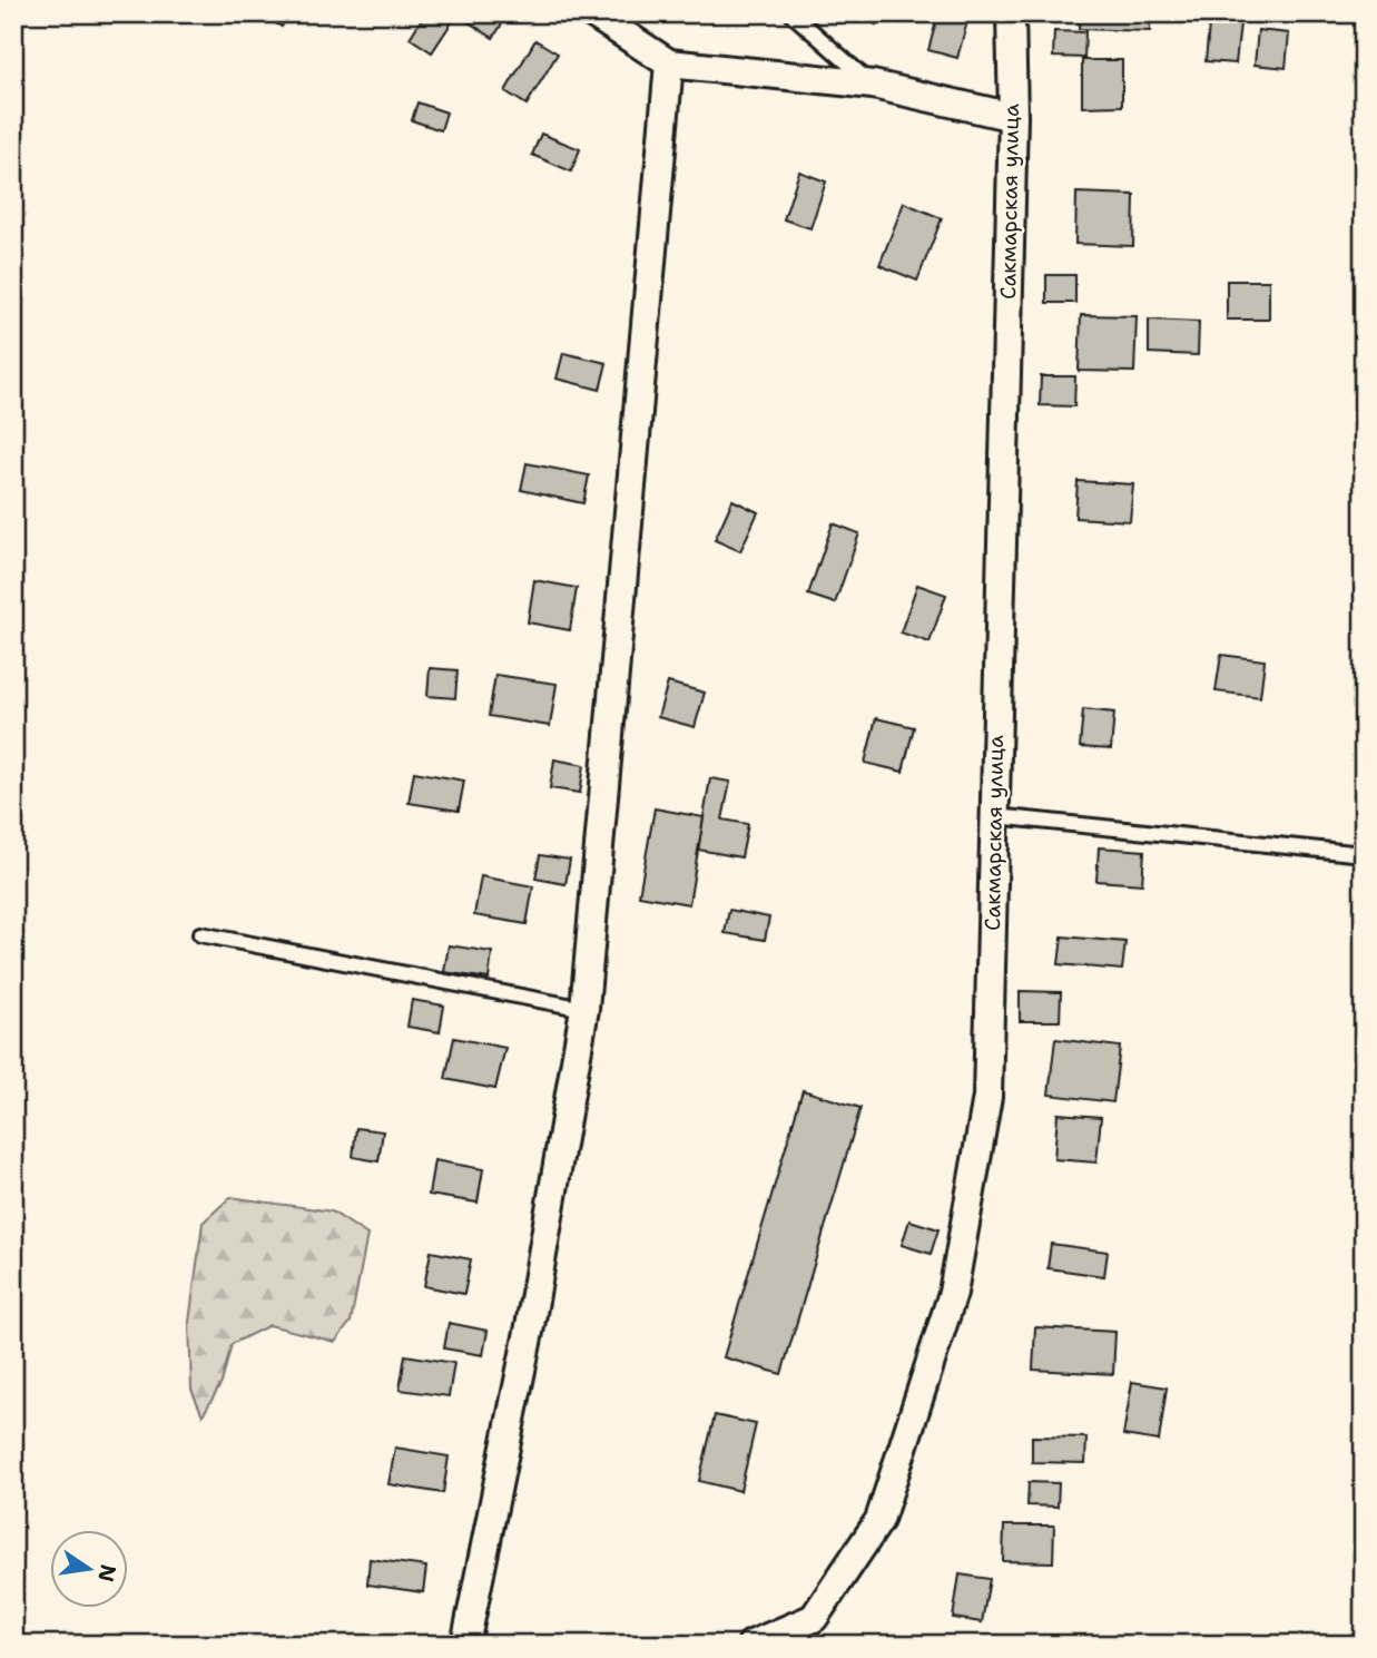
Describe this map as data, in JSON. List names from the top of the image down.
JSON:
{
  "streets": {
    "street": ["Сакмарская улица"]
  },
  "north": "right"
}
